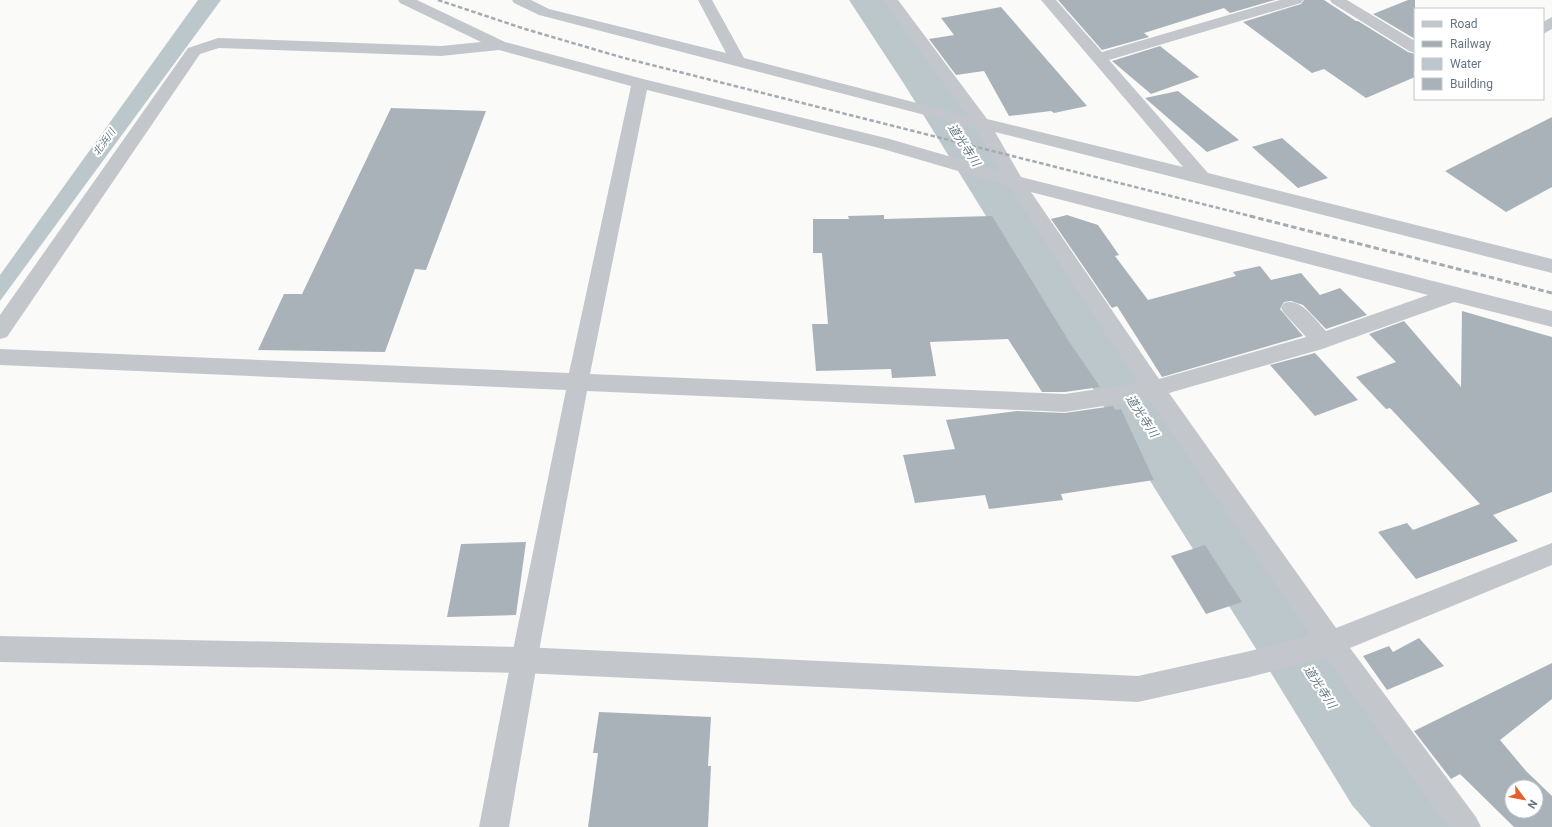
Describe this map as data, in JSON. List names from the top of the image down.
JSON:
{
  "water": ["北浜川", "道光寺川"],
  "legend": [
    "Road",
    "Railway",
    "Water",
    "Building"
  ],
  "north": "bottom right"
}
